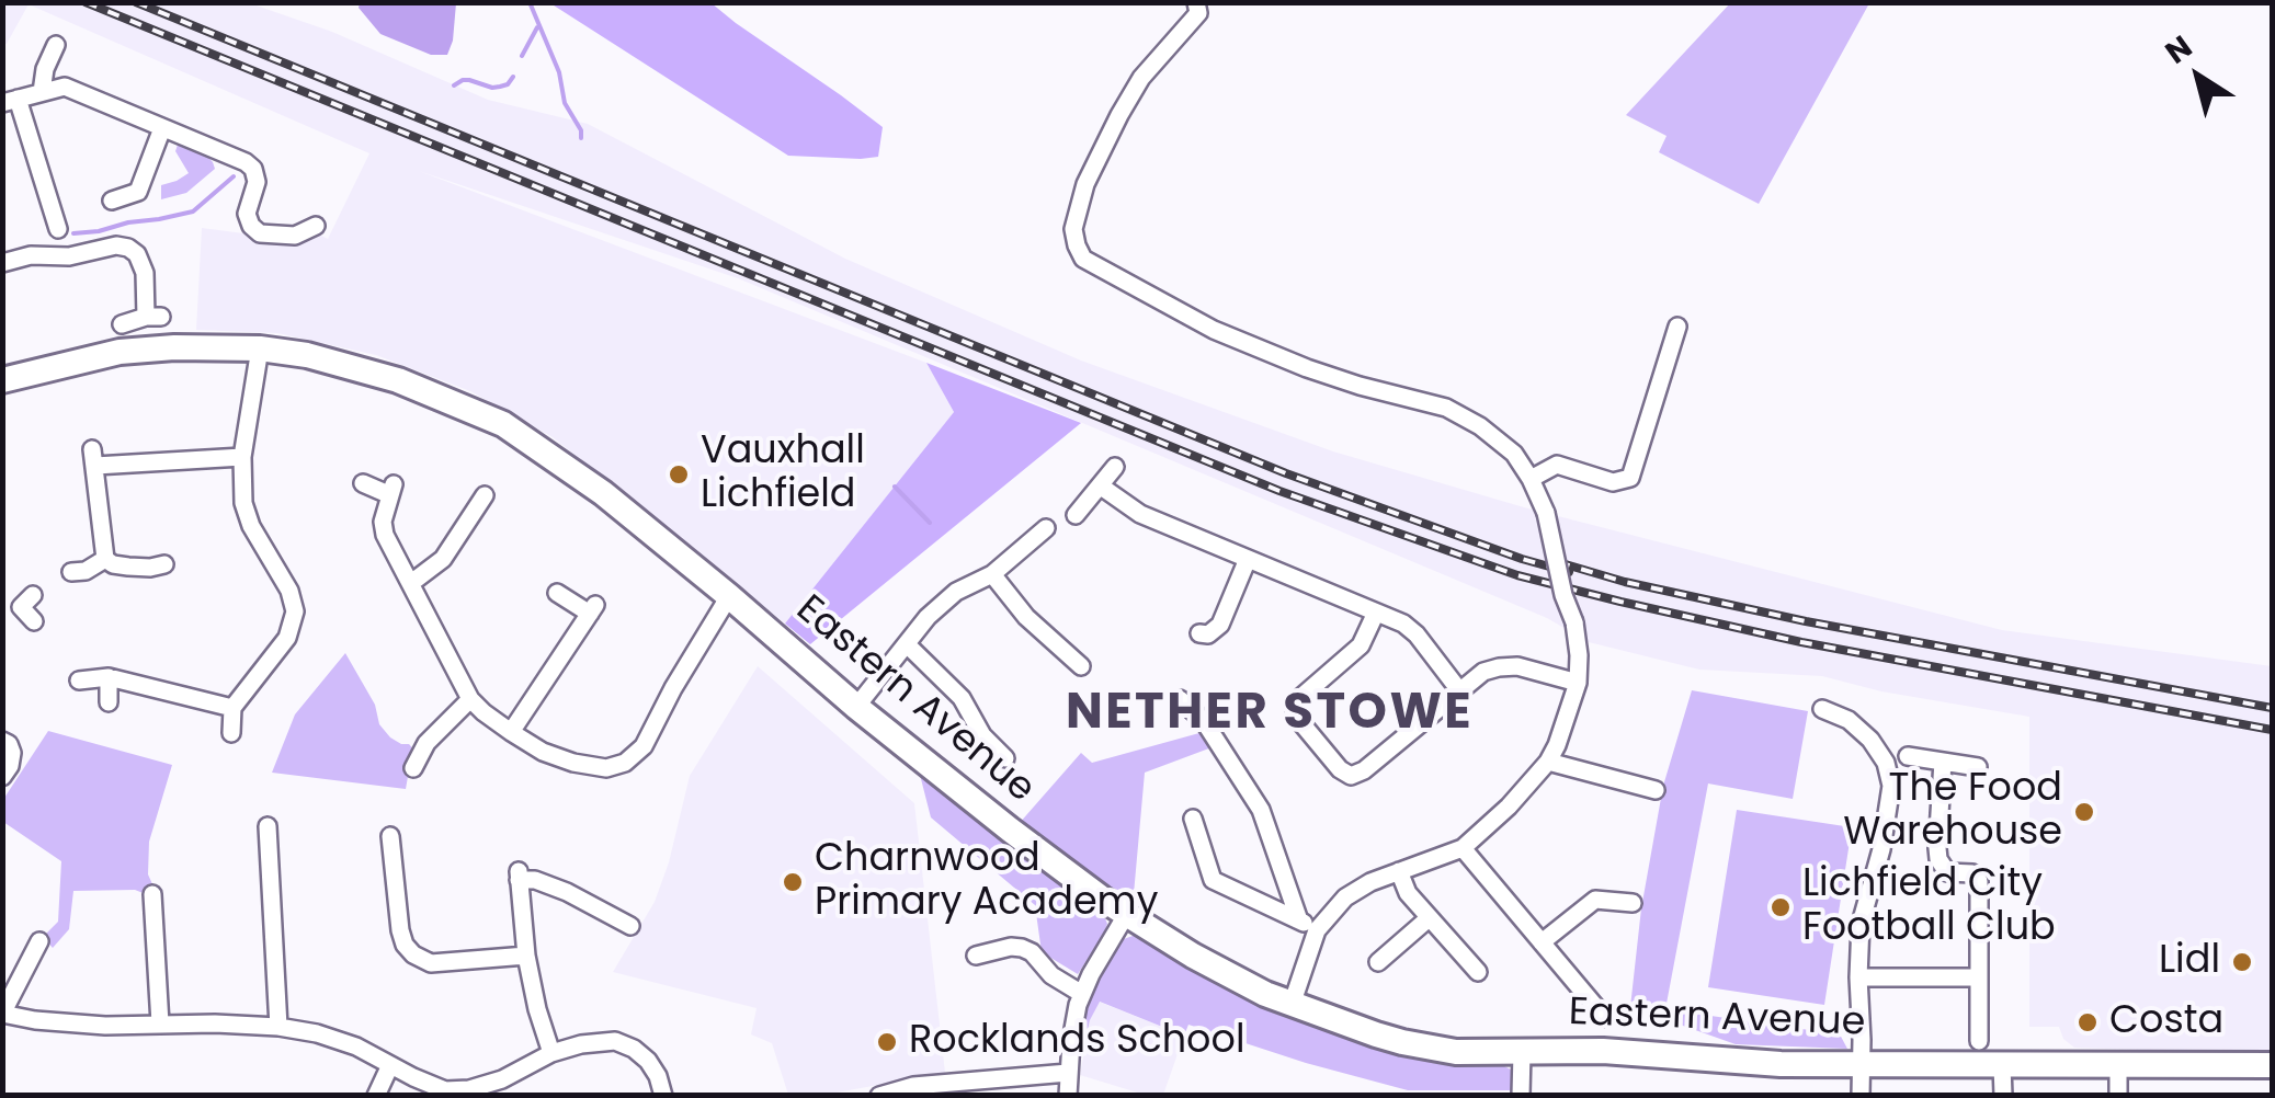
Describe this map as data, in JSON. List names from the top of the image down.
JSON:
{
  "streets": {
    "highway": ["Eastern Avenue"]
  },
  "districts": ["NETHER STOWE"],
  "places": [
    "Vauxhall Lichfield",
    "The Food Warehouse",
    "Charnwood Primary Academy",
    "Lichfield City Football Club",
    "Lidl",
    "Costa",
    "Rocklands School"
  ],
  "north": "top left"
}
